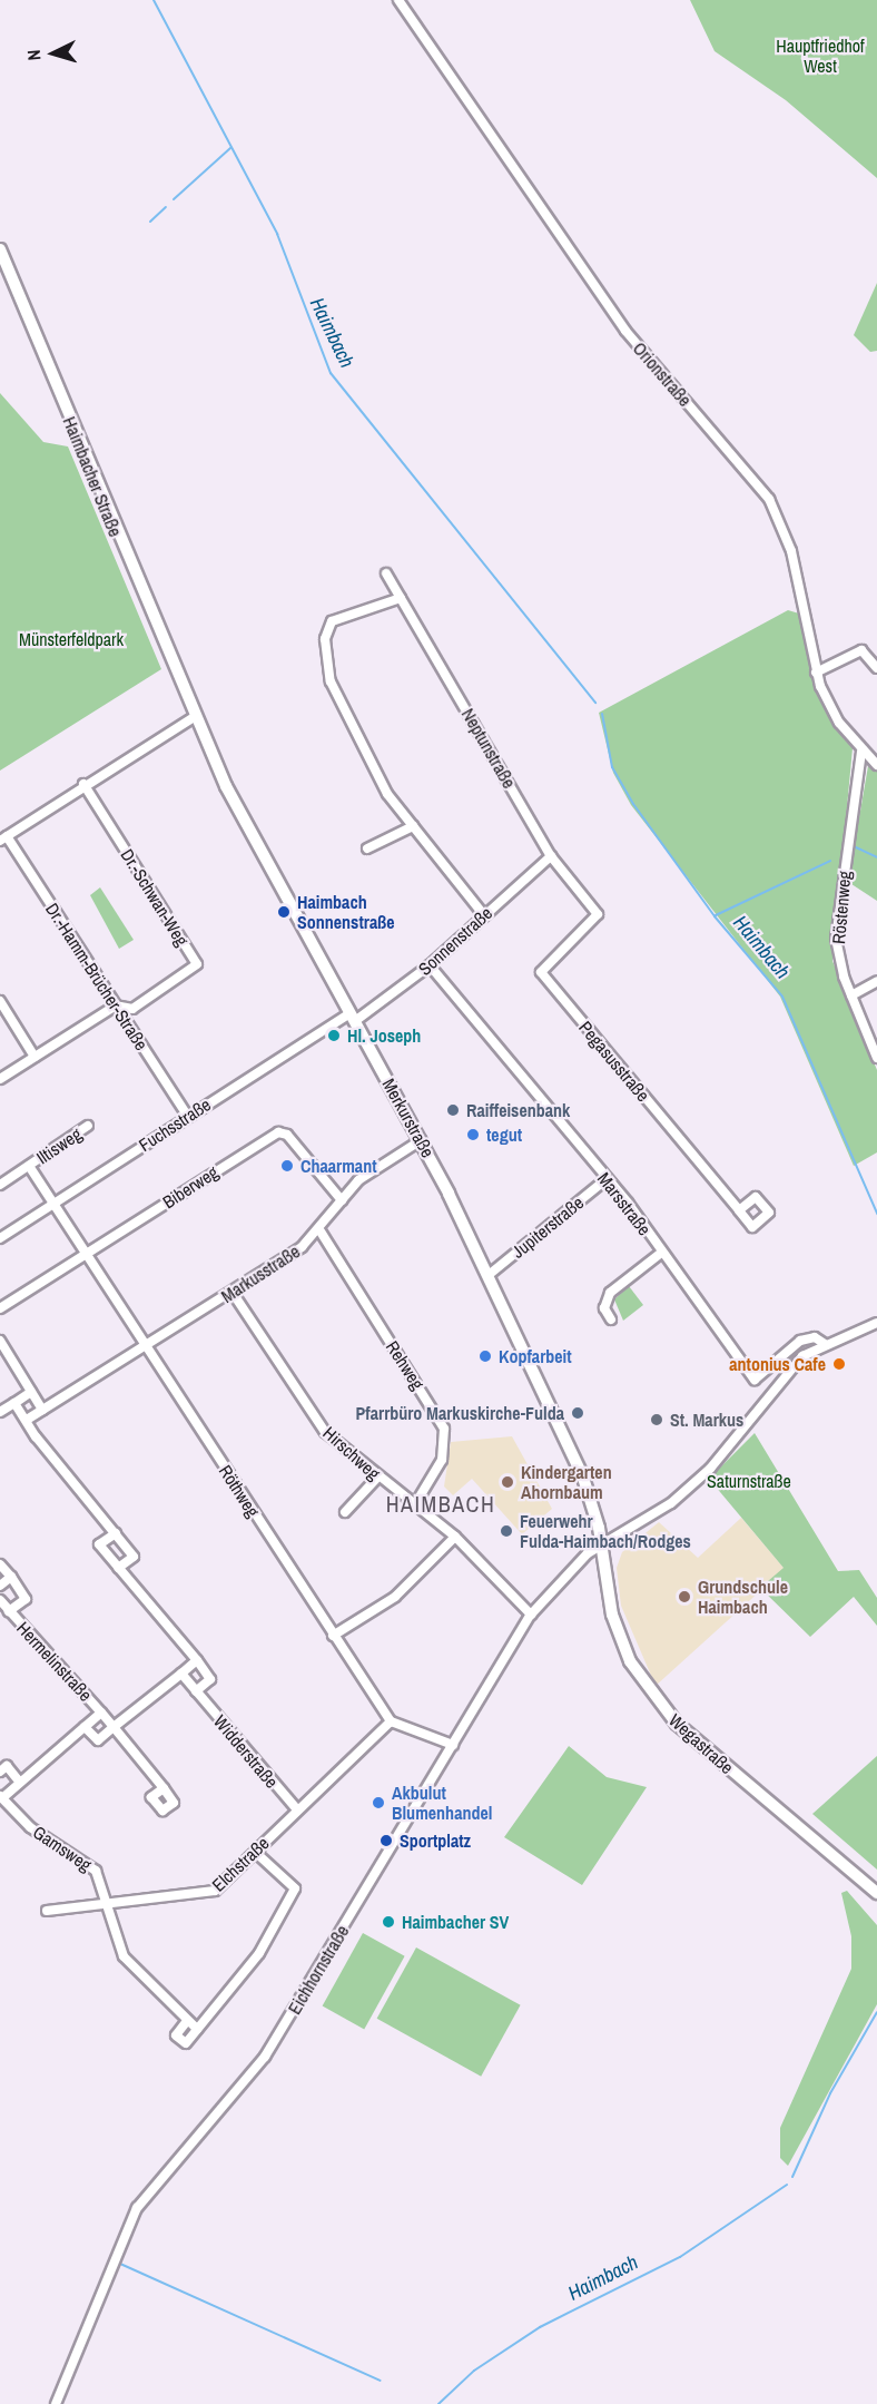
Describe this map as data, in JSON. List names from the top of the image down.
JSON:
{
  "streets": {
    "main road": ["Haimbacher Straße", "Merkurstraße", "Wegastraße"],
    "street": [
      "Orionstraße",
      "Neptunstraße",
      "Dr.-Schwan-Weg",
      "Röstenweg",
      "Sonnenstraße",
      "Dr.-Hamm-Brücher-Straße",
      "Pegasusstraße",
      "Fuchsstraße",
      "Iltisweg",
      "Biberweg",
      "Marsstraße",
      "Jupiterstraße",
      "Markusstraße",
      "Rehweg",
      "Hirschweg",
      "Röthweg",
      "Hermelinstraße",
      "Widderstraße",
      "Gamsweg",
      "Elchstraße",
      "Eichhornstraße"
    ]
  },
  "crossings": [
    ["Orionstraße", "Röstenweg"],
    ["Haimbacher Straße", "Merkurstraße"],
    ["Neptunstraße", "Sonnenstraße"],
    ["Neptunstraße", "Pegasusstraße"],
    ["Dr.-Schwan-Weg", "Dr.-Hamm-Brücher-Straße"],
    ["Sonnenstraße", "Merkurstraße"],
    ["Sonnenstraße", "Fuchsstraße"],
    ["Sonnenstraße", "Marsstraße"],
    ["Dr.-Hamm-Brücher-Straße", "Fuchsstraße"],
    ["Merkurstraße", "Fuchsstraße"],
    ["Merkurstraße", "Jupiterstraße"],
    ["Merkurstraße", "Markusstraße"],
    ["Merkurstraße", "Wegastraße"],
    ["Merkurstraße", "Eichhornstraße"],
    ["Fuchsstraße", "Iltisweg"],
    ["Fuchsstraße", "Röthweg"],
    ["Iltisweg", "Röthweg"],
    ["Biberweg", "Markusstraße"],
    ["Biberweg", "Röthweg"],
    ["Marsstraße", "Jupiterstraße"],
    ["Markusstraße", "Rehweg"],
    ["Markusstraße", "Hirschweg"],
    ["Markusstraße", "Röthweg"],
    ["Rehweg", "Hirschweg"],
    ["Hirschweg", "Eichhornstraße"],
    ["Röthweg", "Elchstraße"],
    ["Hermelinstraße", "Gamsweg"],
    ["Wegastraße", "Eichhornstraße"],
    ["Widderstraße", "Elchstraße"],
    ["Gamsweg", "Elchstraße"]
  ],
  "districts": ["HAIMBACH"],
  "water": ["Haimbach"],
  "parks": ["Hauptfriedhof West", "Münsterfeldpark", "Saturnstraße"],
  "places": [
    "Haimbach Sonnenstraße",
    "Hl. Joseph",
    "Raiffeisenbank",
    "tegut",
    "Chaarmant",
    "Kopfarbeit",
    "antonius Cafe",
    "Pfarrbüro Markuskirche-Fulda",
    "St. Markus",
    "Kindergarten Ahornbaum",
    "Feuerwehr Fulda-Haimbach/Rodges",
    "Grundschule Haimbach",
    "Akbulut Blumenhandel",
    "Sportplatz",
    "Haimbacher SV"
  ],
  "north": "left"
}
